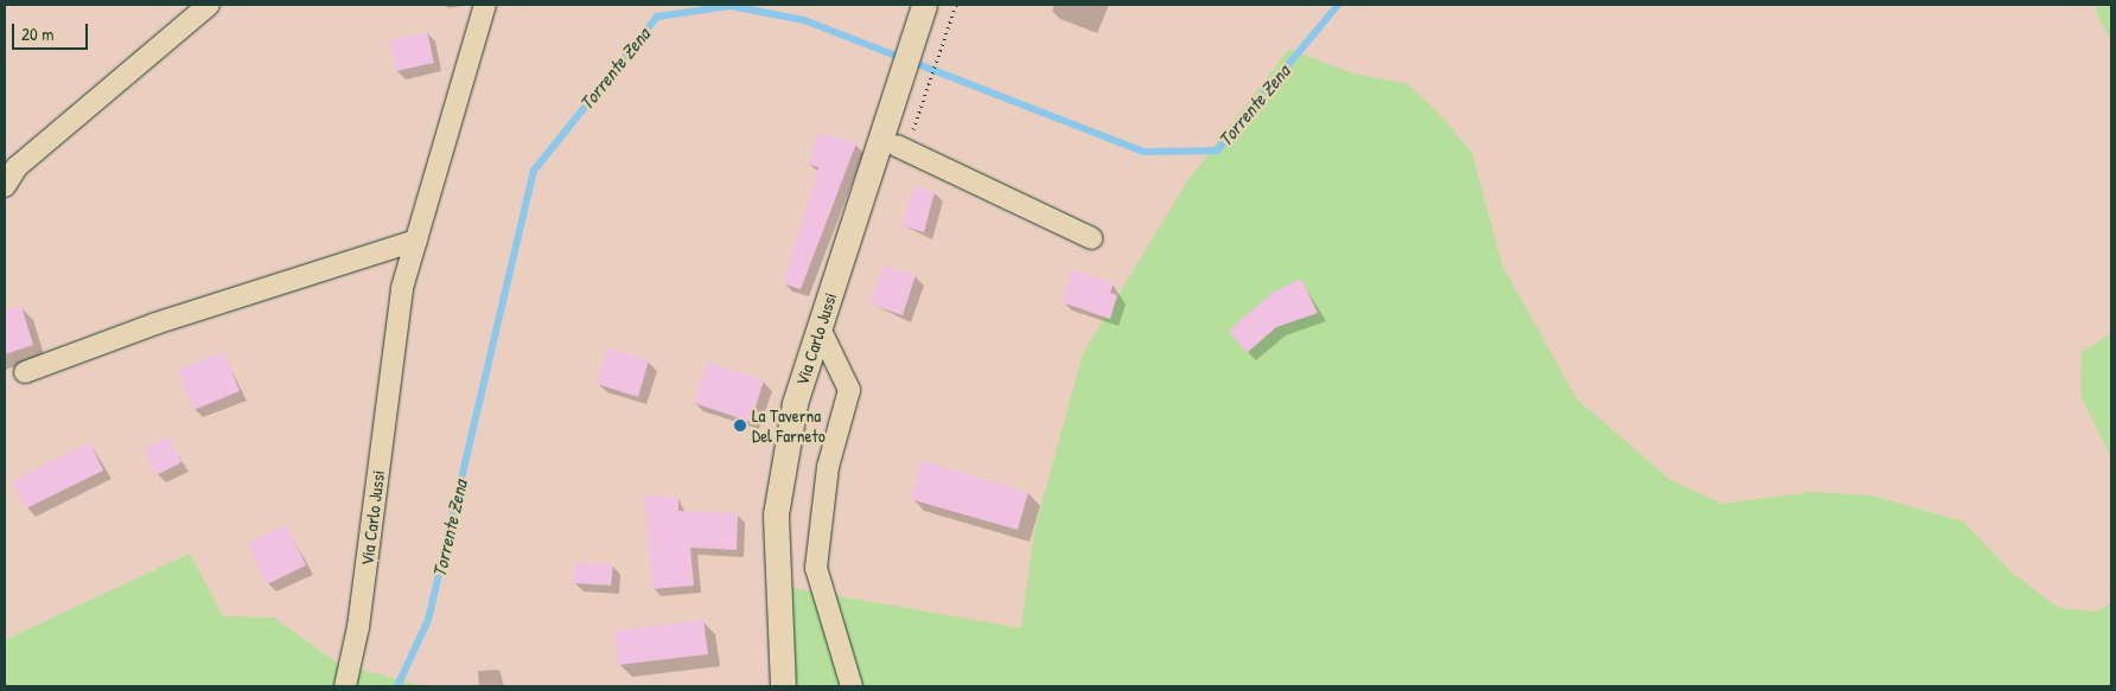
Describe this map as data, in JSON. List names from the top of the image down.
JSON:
{
  "streets": {
    "street": ["Via Carlo Jussi"]
  },
  "water": ["Torrente Zena"],
  "places": ["La Taverna Del Farneto"],
  "scale_bar": "20 m"
}
